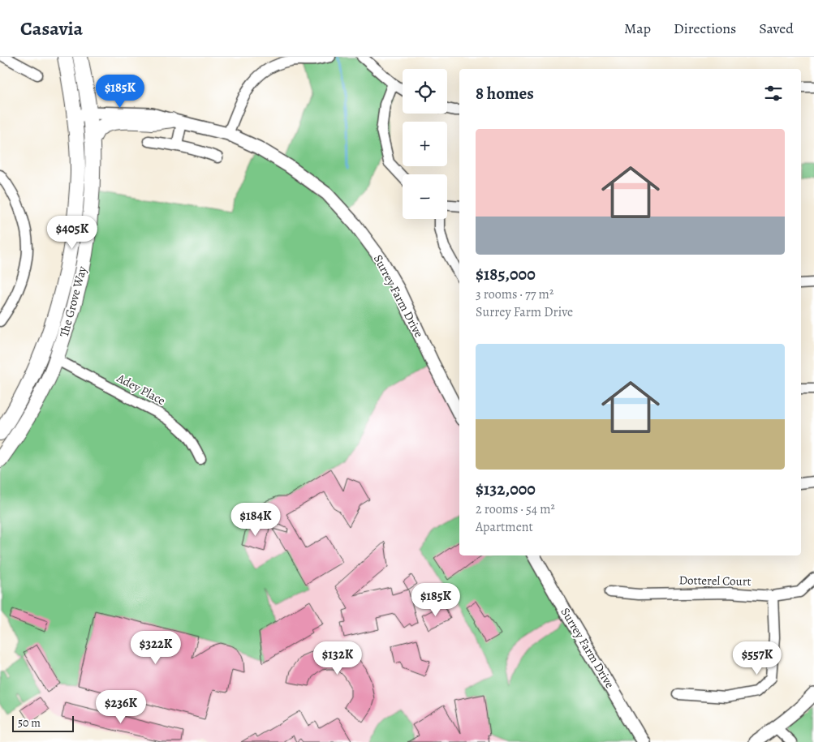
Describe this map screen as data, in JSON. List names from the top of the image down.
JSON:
{
  "streets": {
    "main road": ["The Grove Way"],
    "street": ["Surrey Farm Drive", "Adey Place", "Dotterel Court"]
  },
  "crossings": [
    ["Surrey Farm Drive", "The Grove Way"],
    ["The Grove Way", "Adey Place"]
  ],
  "scale_bar": "50 m",
  "page": {
    "header": "Casavia",
    "nav": ["Map", "Directions", "Saved"],
    "map_buttons": ["+", "−"],
    "heading": "8 homes",
    "price": [
      "$185K",
      "$405K",
      "$184K",
      "$185K",
      "$322K",
      "$132K",
      "$557K",
      "$236K"
    ],
    "list": [
      {
        "name": "$185,000",
        "note": "3 rooms · 77 m² · Surrey Farm Drive"
      },
      {
        "name": "$132,000",
        "note": "2 rooms · 54 m² · Apartment"
      }
    ],
    "scale": "50 m"
  }
}
